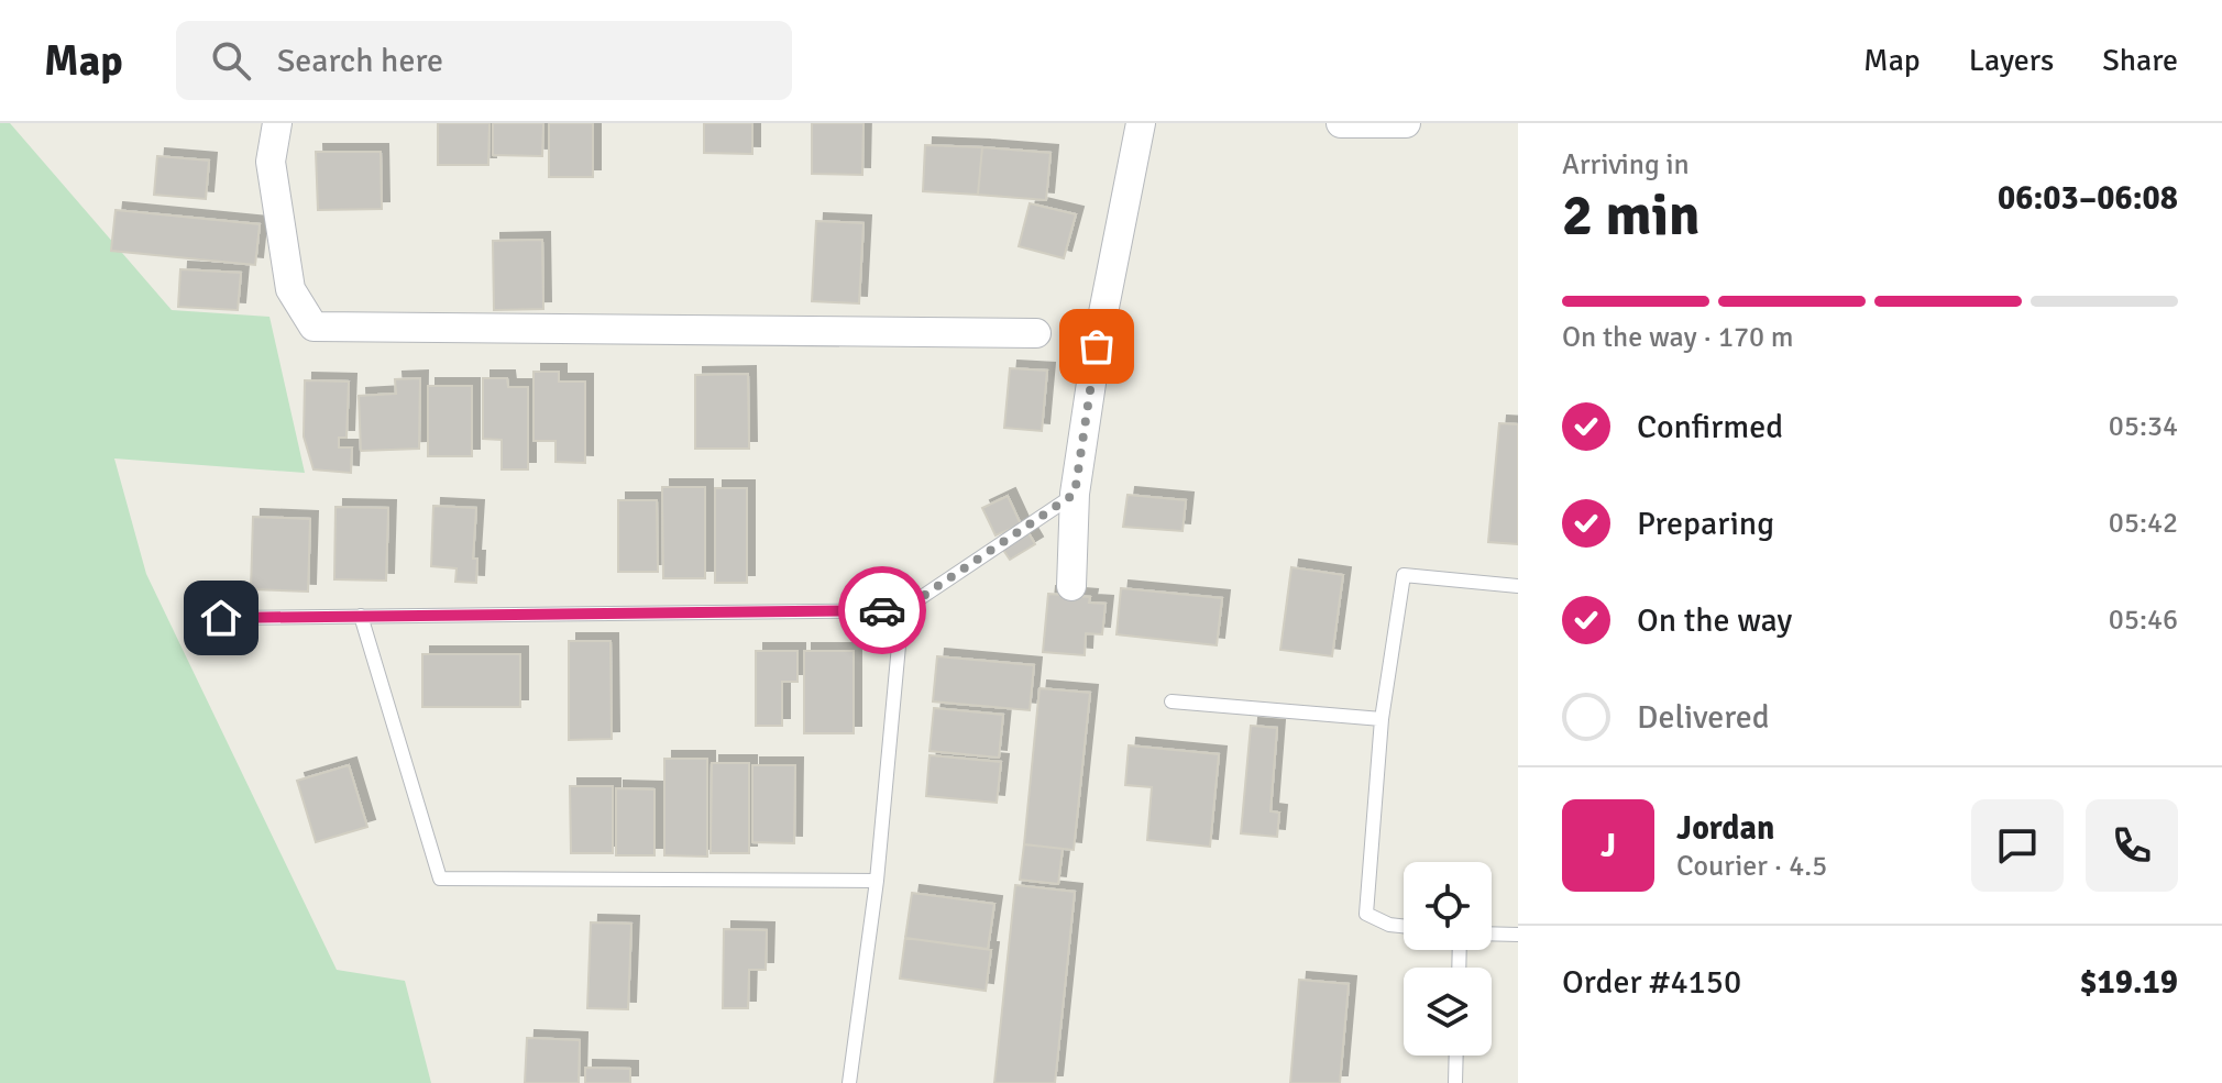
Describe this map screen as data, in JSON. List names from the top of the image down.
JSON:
{
  "page": {
    "header": "Map",
    "search": "Search here",
    "nav": ["Map", "Layers", "Share"],
    "heading": ["2 min", "Arriving in", "06:03–06:08"],
    "panel": [
      "Jordan",
      "Courier · 4.5",
      "Order #4150",
      "$19.19"
    ],
    "bar": "On the way · 170 m",
    "list": [
      ["Confirmed", "05:34"],
      ["Preparing", "05:42"],
      ["On the way", "05:46"],
      "Delivered"
    ],
    "round": "J"
  }
}
